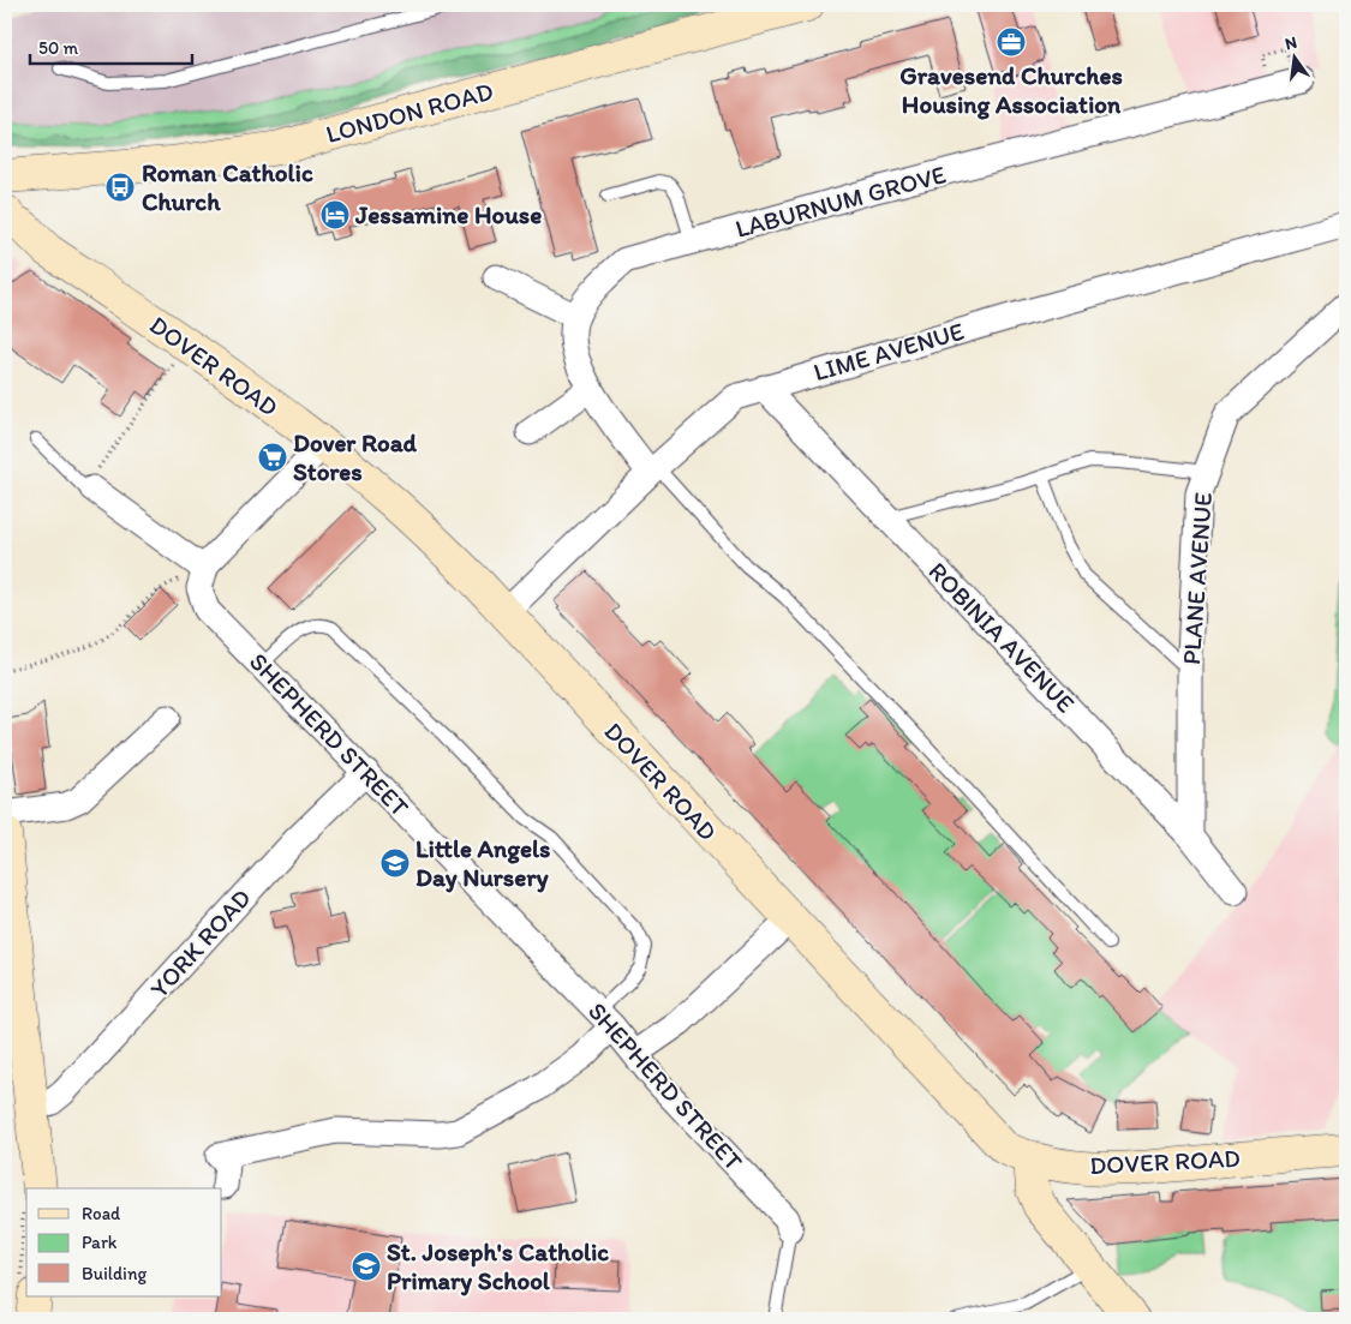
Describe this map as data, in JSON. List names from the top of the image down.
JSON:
{
  "streets": {
    "street": [
      "LONDON ROAD",
      "LABURNUM GROVE",
      "LIME AVENUE",
      "DOVER ROAD",
      "PLANE AVENUE",
      "ROBINIA AVENUE",
      "SHEPHERD STREET",
      "YORK ROAD"
    ]
  },
  "crossings": [
    ["LONDON ROAD", "DOVER ROAD"],
    ["LABURNUM GROVE", "LIME AVENUE"],
    ["LIME AVENUE", "DOVER ROAD"],
    ["LIME AVENUE", "ROBINIA AVENUE"],
    ["PLANE AVENUE", "ROBINIA AVENUE"],
    ["SHEPHERD STREET", "YORK ROAD"]
  ],
  "places": {
    "office": ["Gravesend Churches Housing Association"],
    "bus stop": ["Roman Catholic Church"],
    "hotel": ["Jessamine House"],
    "supermarket": ["Dover Road Stores"],
    "school or university": ["Little Angels Day Nursery", "St. Joseph's Catholic Primary School"]
  },
  "legend": ["Road", "Park", "Building"],
  "scale_bar": "50 m",
  "north": "top"
}
